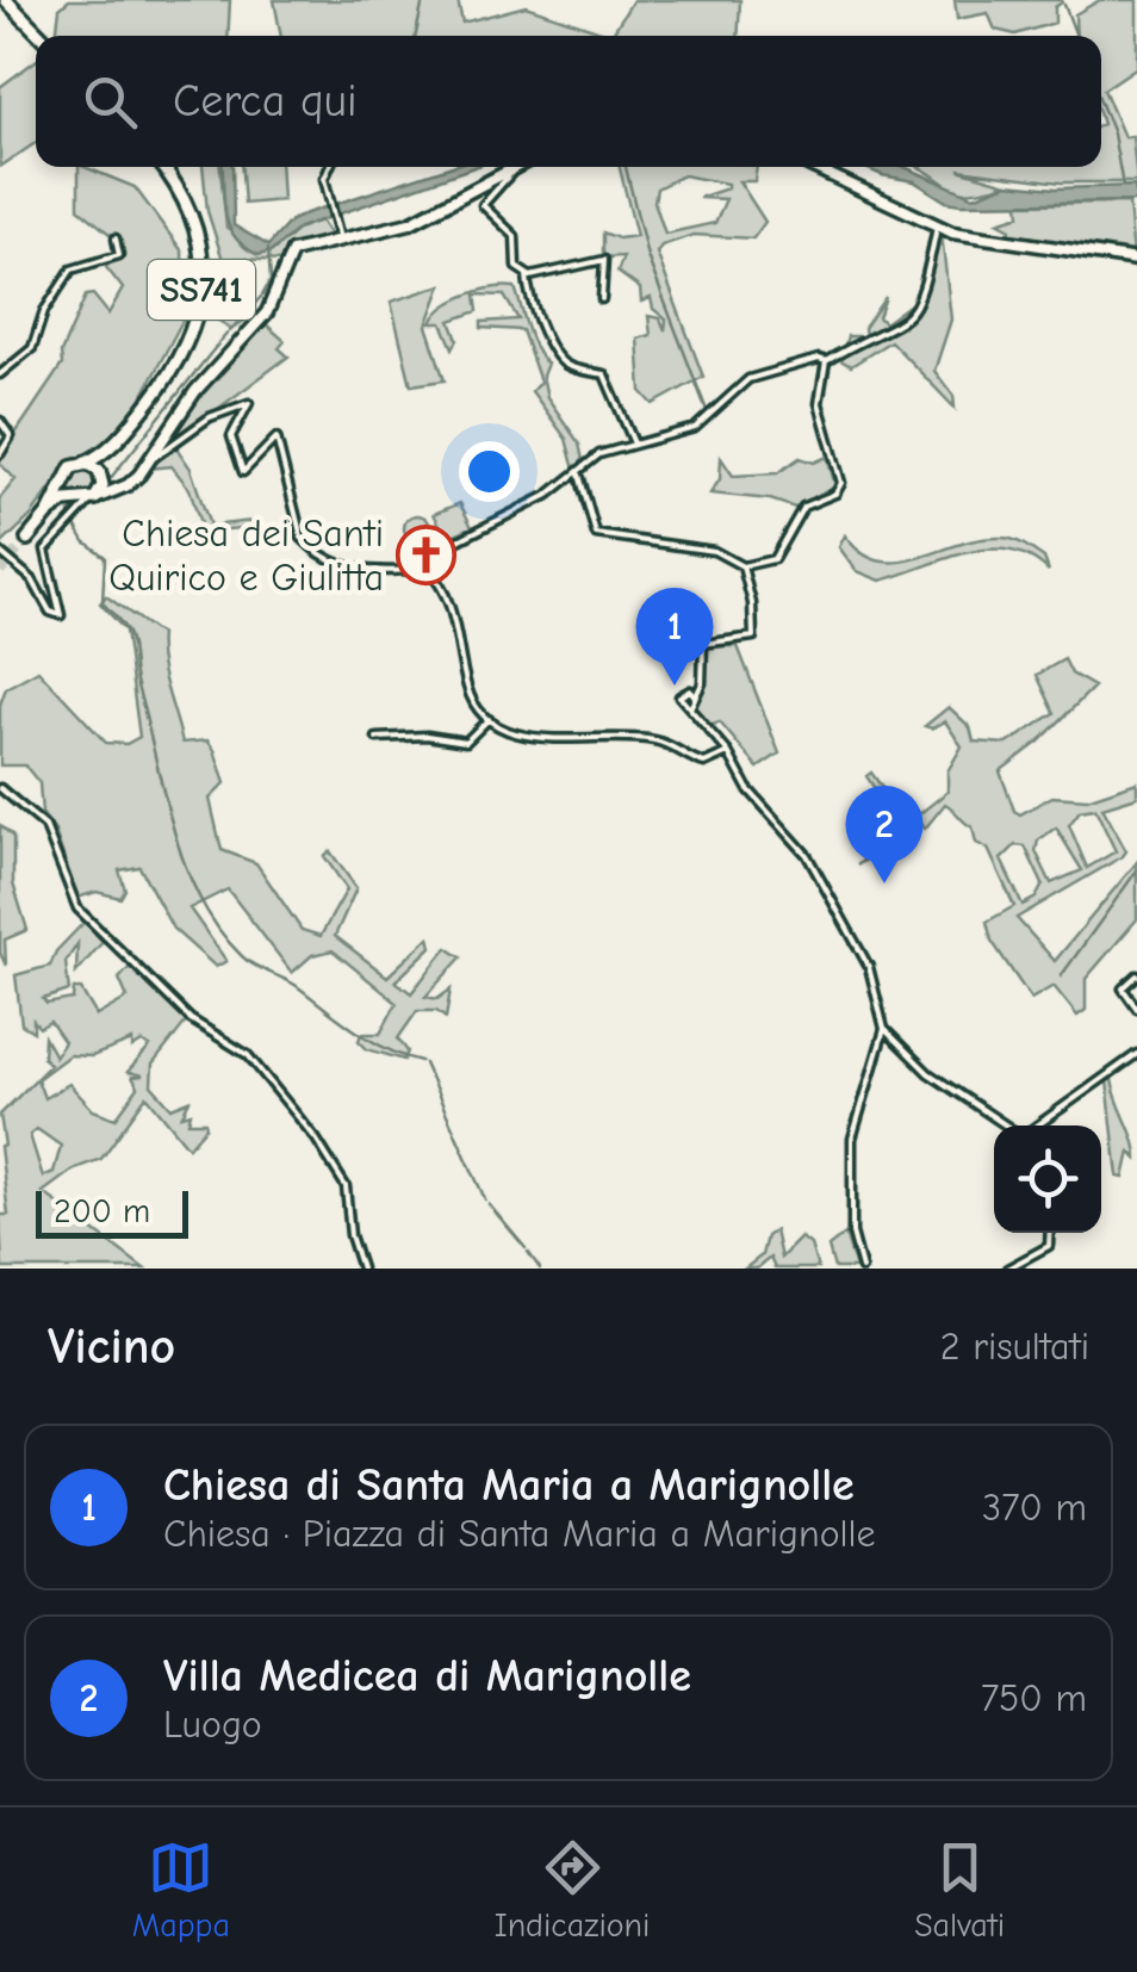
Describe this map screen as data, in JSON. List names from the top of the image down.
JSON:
{
  "streets": {
    "main road": ["SS741"]
  },
  "places": {
    "church": ["Chiesa dei Santi Quirico e Giulitta"]
  },
  "scale_bar": "200 m",
  "page": {
    "search": "Cerca qui",
    "pins": ["1", "2"],
    "scale": "200 m",
    "heading": ["Vicino", "2 risultati"],
    "list": [
      {
        "mark": "1",
        "name": "Chiesa di Santa Maria a Marignolle",
        "note": "Chiesa · Piazza di Santa Maria a Marignolle",
        "value": "370 m"
      },
      {
        "mark": "2",
        "name": "Villa Medicea di Marignolle",
        "note": "Luogo",
        "value": "750 m"
      }
    ],
    "nav": ["Mappa", "Indicazioni", "Salvati"]
  }
}
